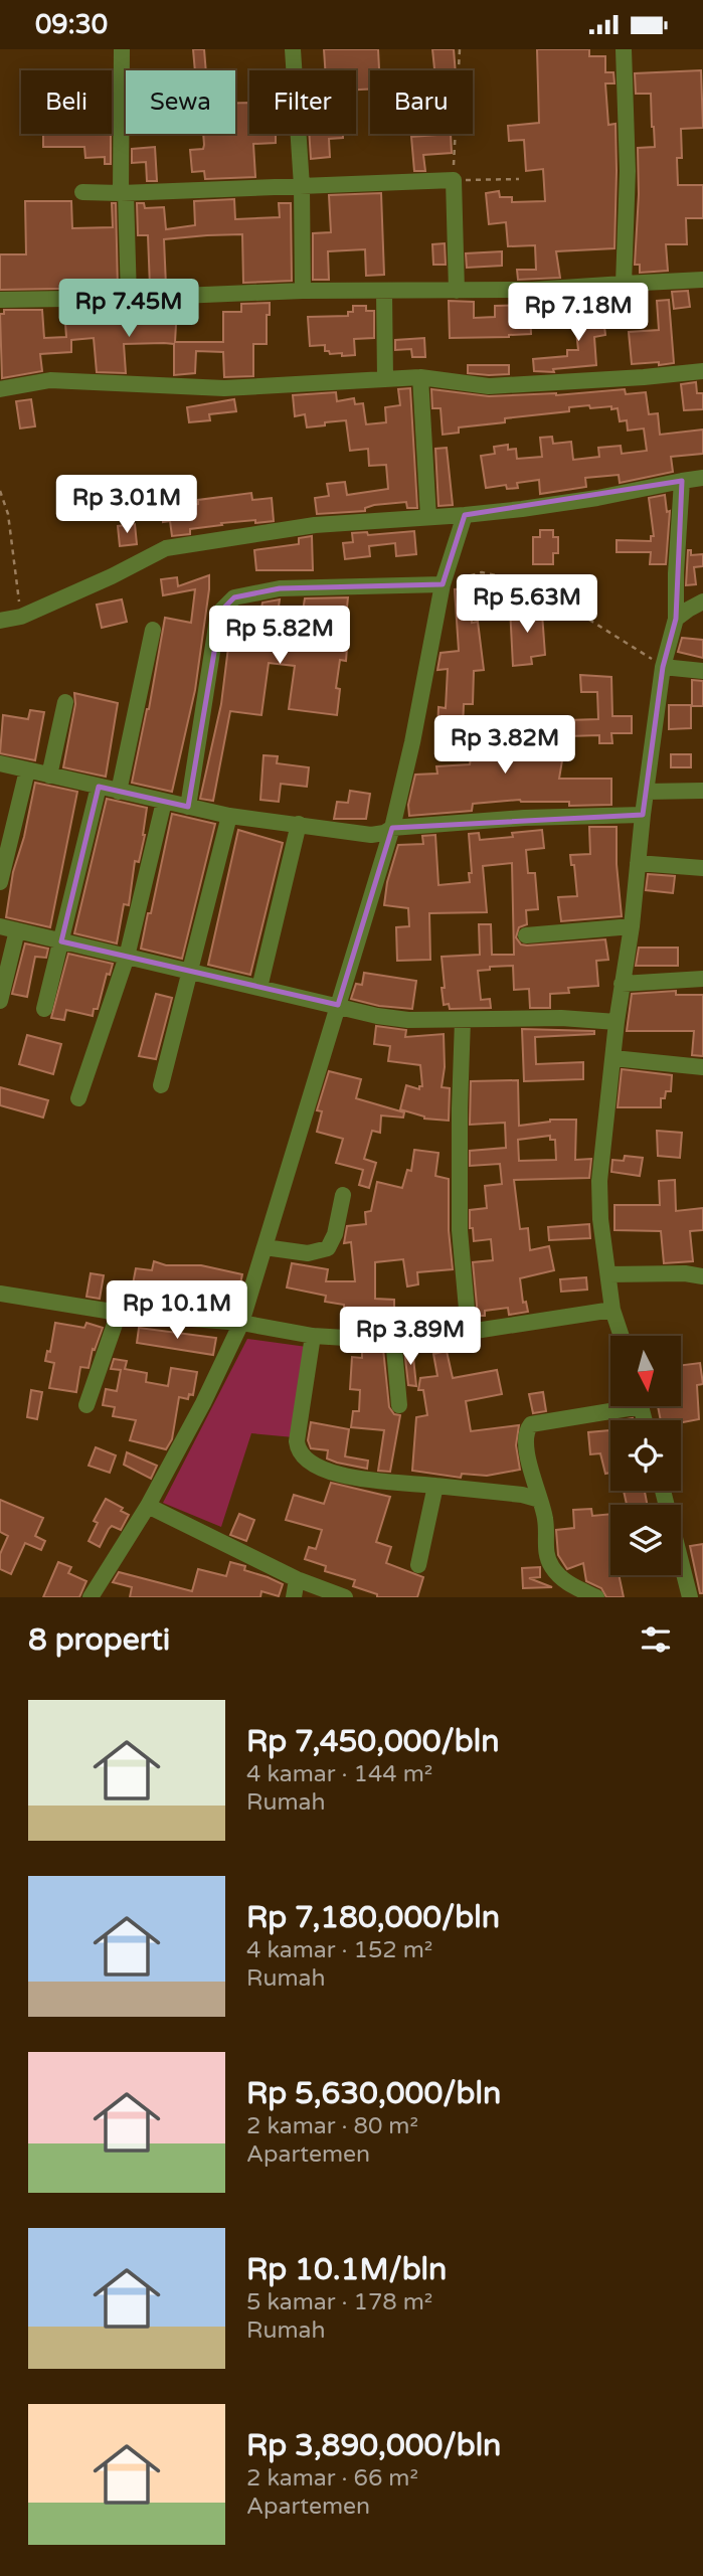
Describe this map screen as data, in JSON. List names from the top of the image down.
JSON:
{
  "north": "bottom",
  "page": {
    "status": "09:30",
    "chip": [
      "Beli",
      "Sewa",
      "Filter",
      "Baru"
    ],
    "price": [
      "Rp 7.45M",
      "Rp 7.18M",
      "Rp 3.01M",
      "Rp 5.63M",
      "Rp 5.82M",
      "Rp 3.82M",
      "Rp 10.1M",
      "Rp 3.89M"
    ],
    "heading": "8 properti",
    "list": [
      {
        "name": "Rp 7,450,000/bln",
        "note": "4 kamar · 144 m² · Rumah"
      },
      {
        "name": "Rp 7,180,000/bln",
        "note": "4 kamar · 152 m² · Rumah"
      },
      {
        "name": "Rp 5,630,000/bln",
        "note": "2 kamar · 80 m² · Apartemen"
      },
      {
        "name": "Rp 10.1M/bln",
        "note": "5 kamar · 178 m² · Rumah"
      },
      {
        "name": "Rp 3,890,000/bln",
        "note": "2 kamar · 66 m² · Apartemen"
      }
    ]
  }
}
